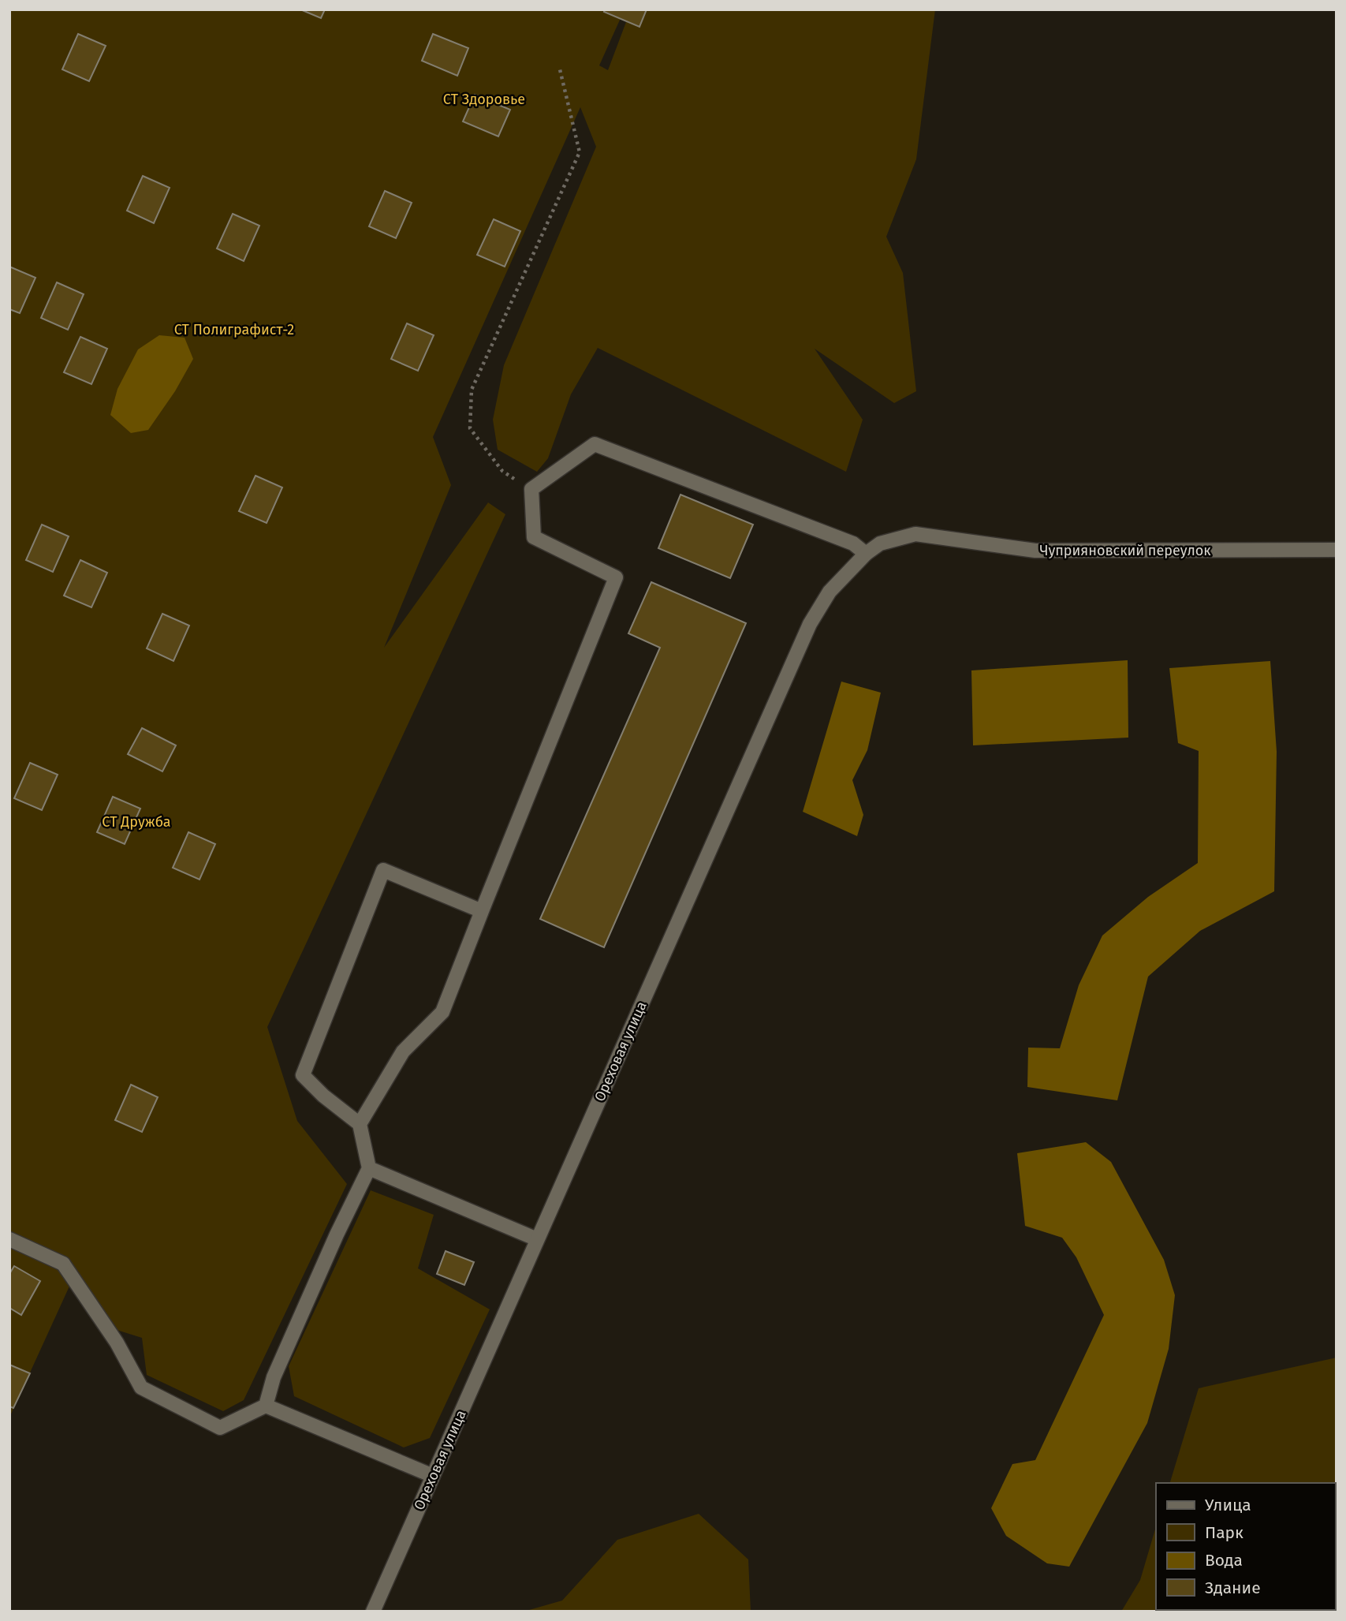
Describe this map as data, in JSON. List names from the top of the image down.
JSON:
{
  "streets": {
    "street": ["Чуприяновский переулок", "Ореховая улица"]
  },
  "crossings": [
    ["Чуприяновский переулок", "Ореховая улица"]
  ],
  "parks": ["СТ Здоровье", "СТ Полиграфист-2", "СТ Дружба"],
  "legend": [
    "Улица",
    "Парк",
    "Вода",
    "Здание"
  ]
}
